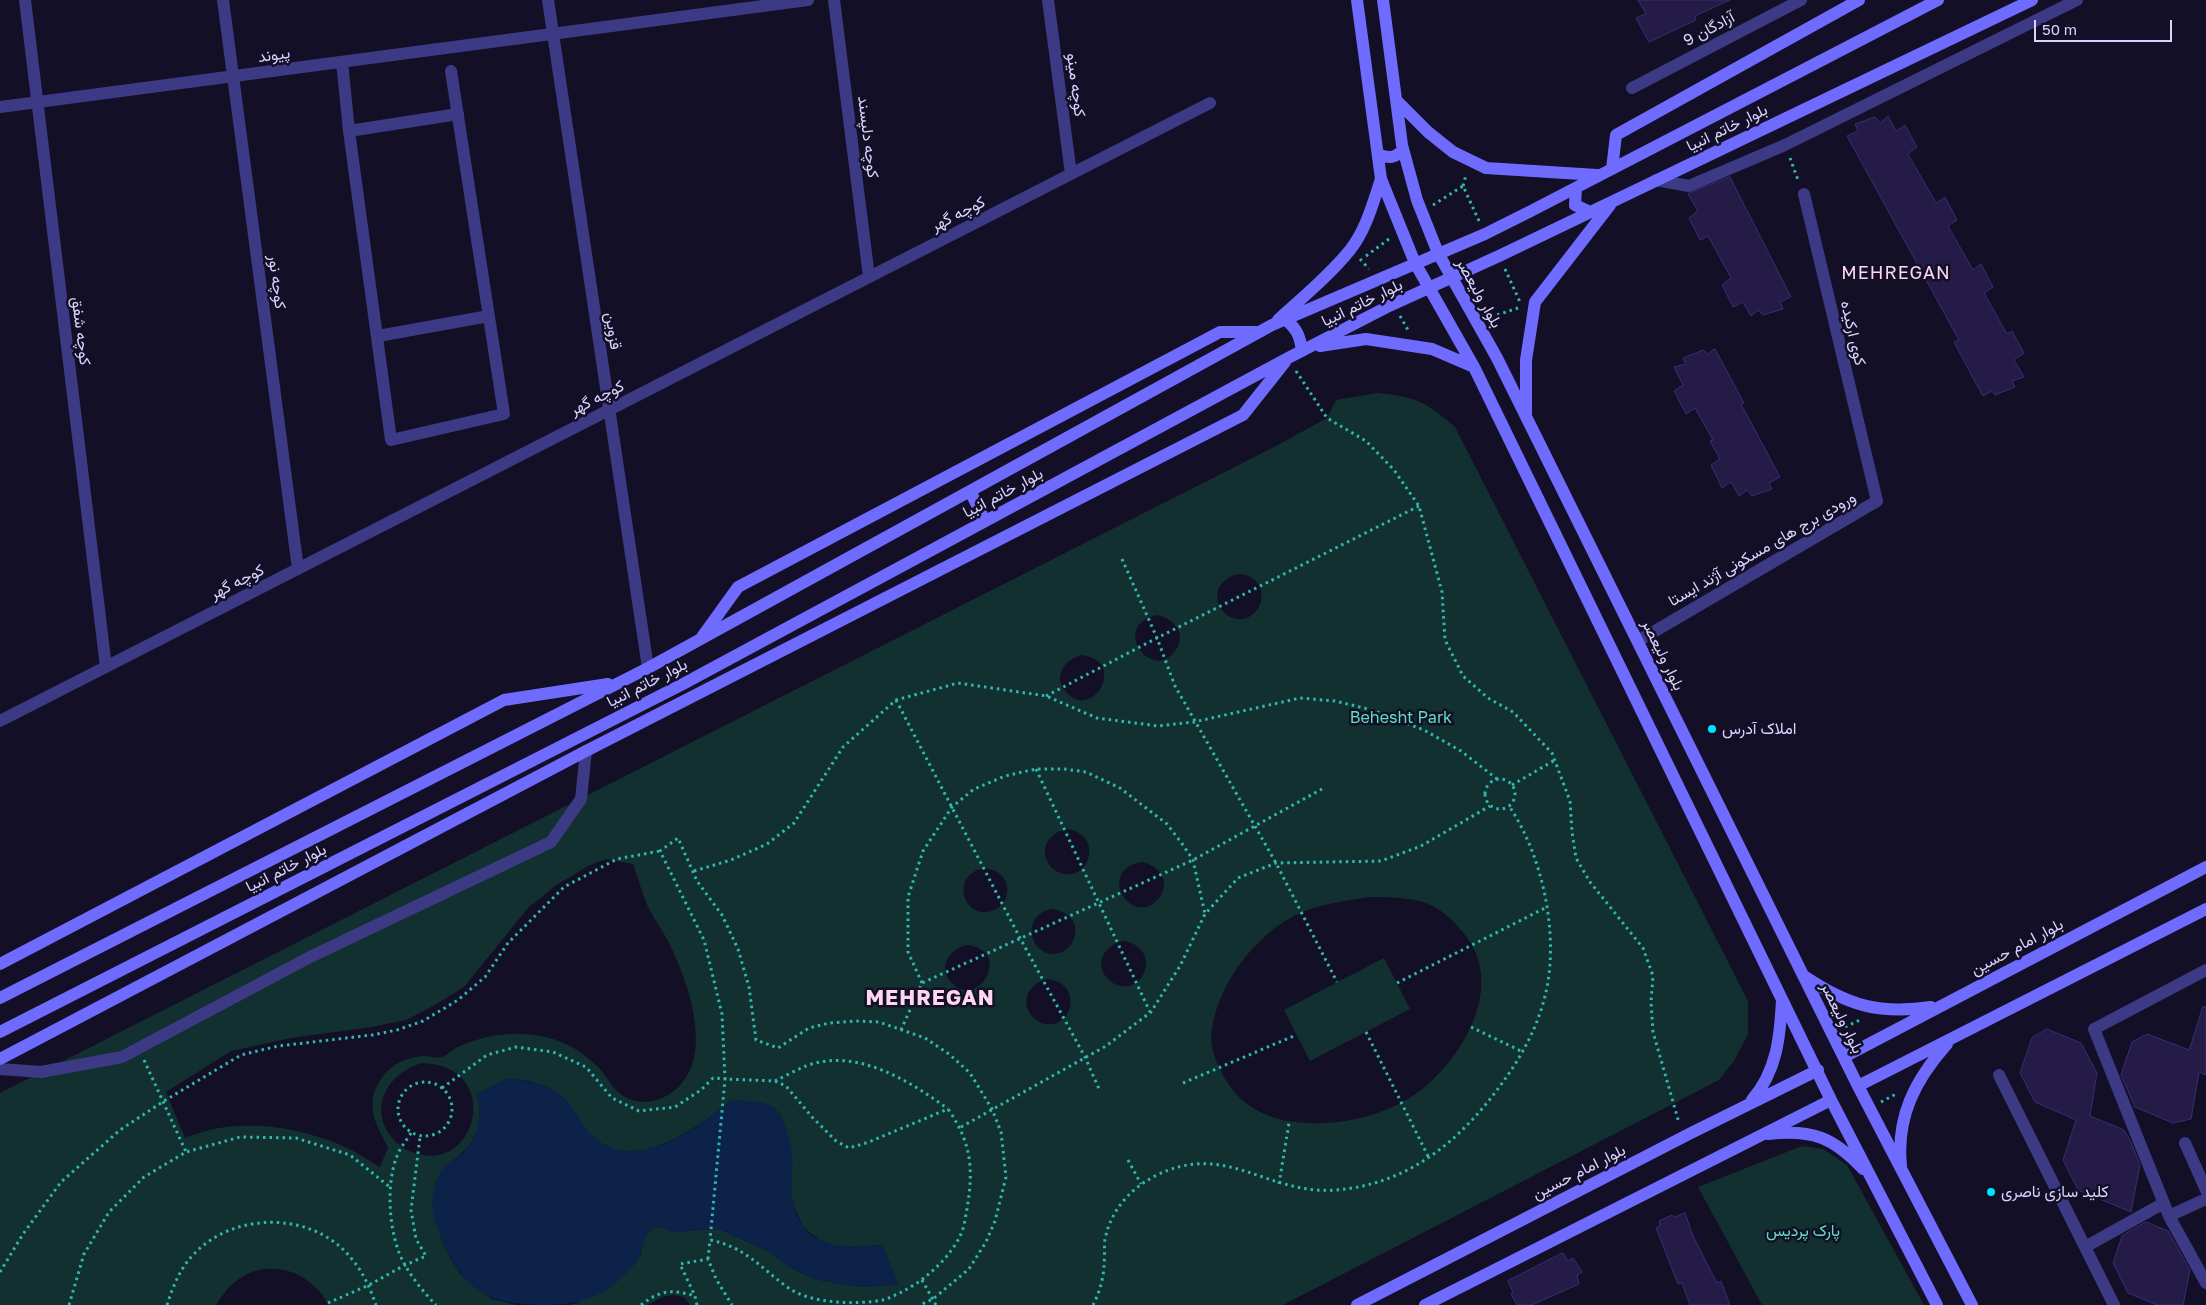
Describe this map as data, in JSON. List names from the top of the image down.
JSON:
{
  "streets": {
    "main road": ["بلوار خاتم انبیا", "بلوار ولیعصر", "بلوار امام حسین"],
    "street": [
      "آزادگان 9",
      "پیوند",
      "کوچه مینو",
      "کوچه دلپسند",
      "کوچه گهر",
      "کوچه نور",
      "کوچه شفق",
      "قزوین",
      "کوی ارکیده",
      "ورودی برج های مسکونی آژند ایستا"
    ]
  },
  "crossings": [
    ["پیوند", "کوچه نور"],
    ["پیوند", "کوچه شفق"],
    ["پیوند", "قزوین"],
    ["کوچه مینو", "کوچه گهر"],
    ["بلوار خاتم انبیا", "بلوار ولیعصر"],
    ["بلوار خاتم انبیا", "قزوین"],
    ["کوچه دلپسند", "کوچه گهر"],
    ["کوچه گهر", "کوچه نور"],
    ["کوچه گهر", "کوچه شفق"],
    ["کوچه گهر", "قزوین"],
    ["بلوار ولیعصر", "ورودی برج های مسکونی آژند ایستا"],
    ["بلوار ولیعصر", "بلوار امام حسین"],
    ["کوی ارکیده", "ورودی برج های مسکونی آژند ایستا"]
  ],
  "districts": ["MEHREGAN", "MEHREGAN"],
  "parks": ["Behesht Park", "پارک پردیس"],
  "places": ["املاک آدرس", "کلید سازی ناصری"],
  "scale_bar": "50 m"
}
